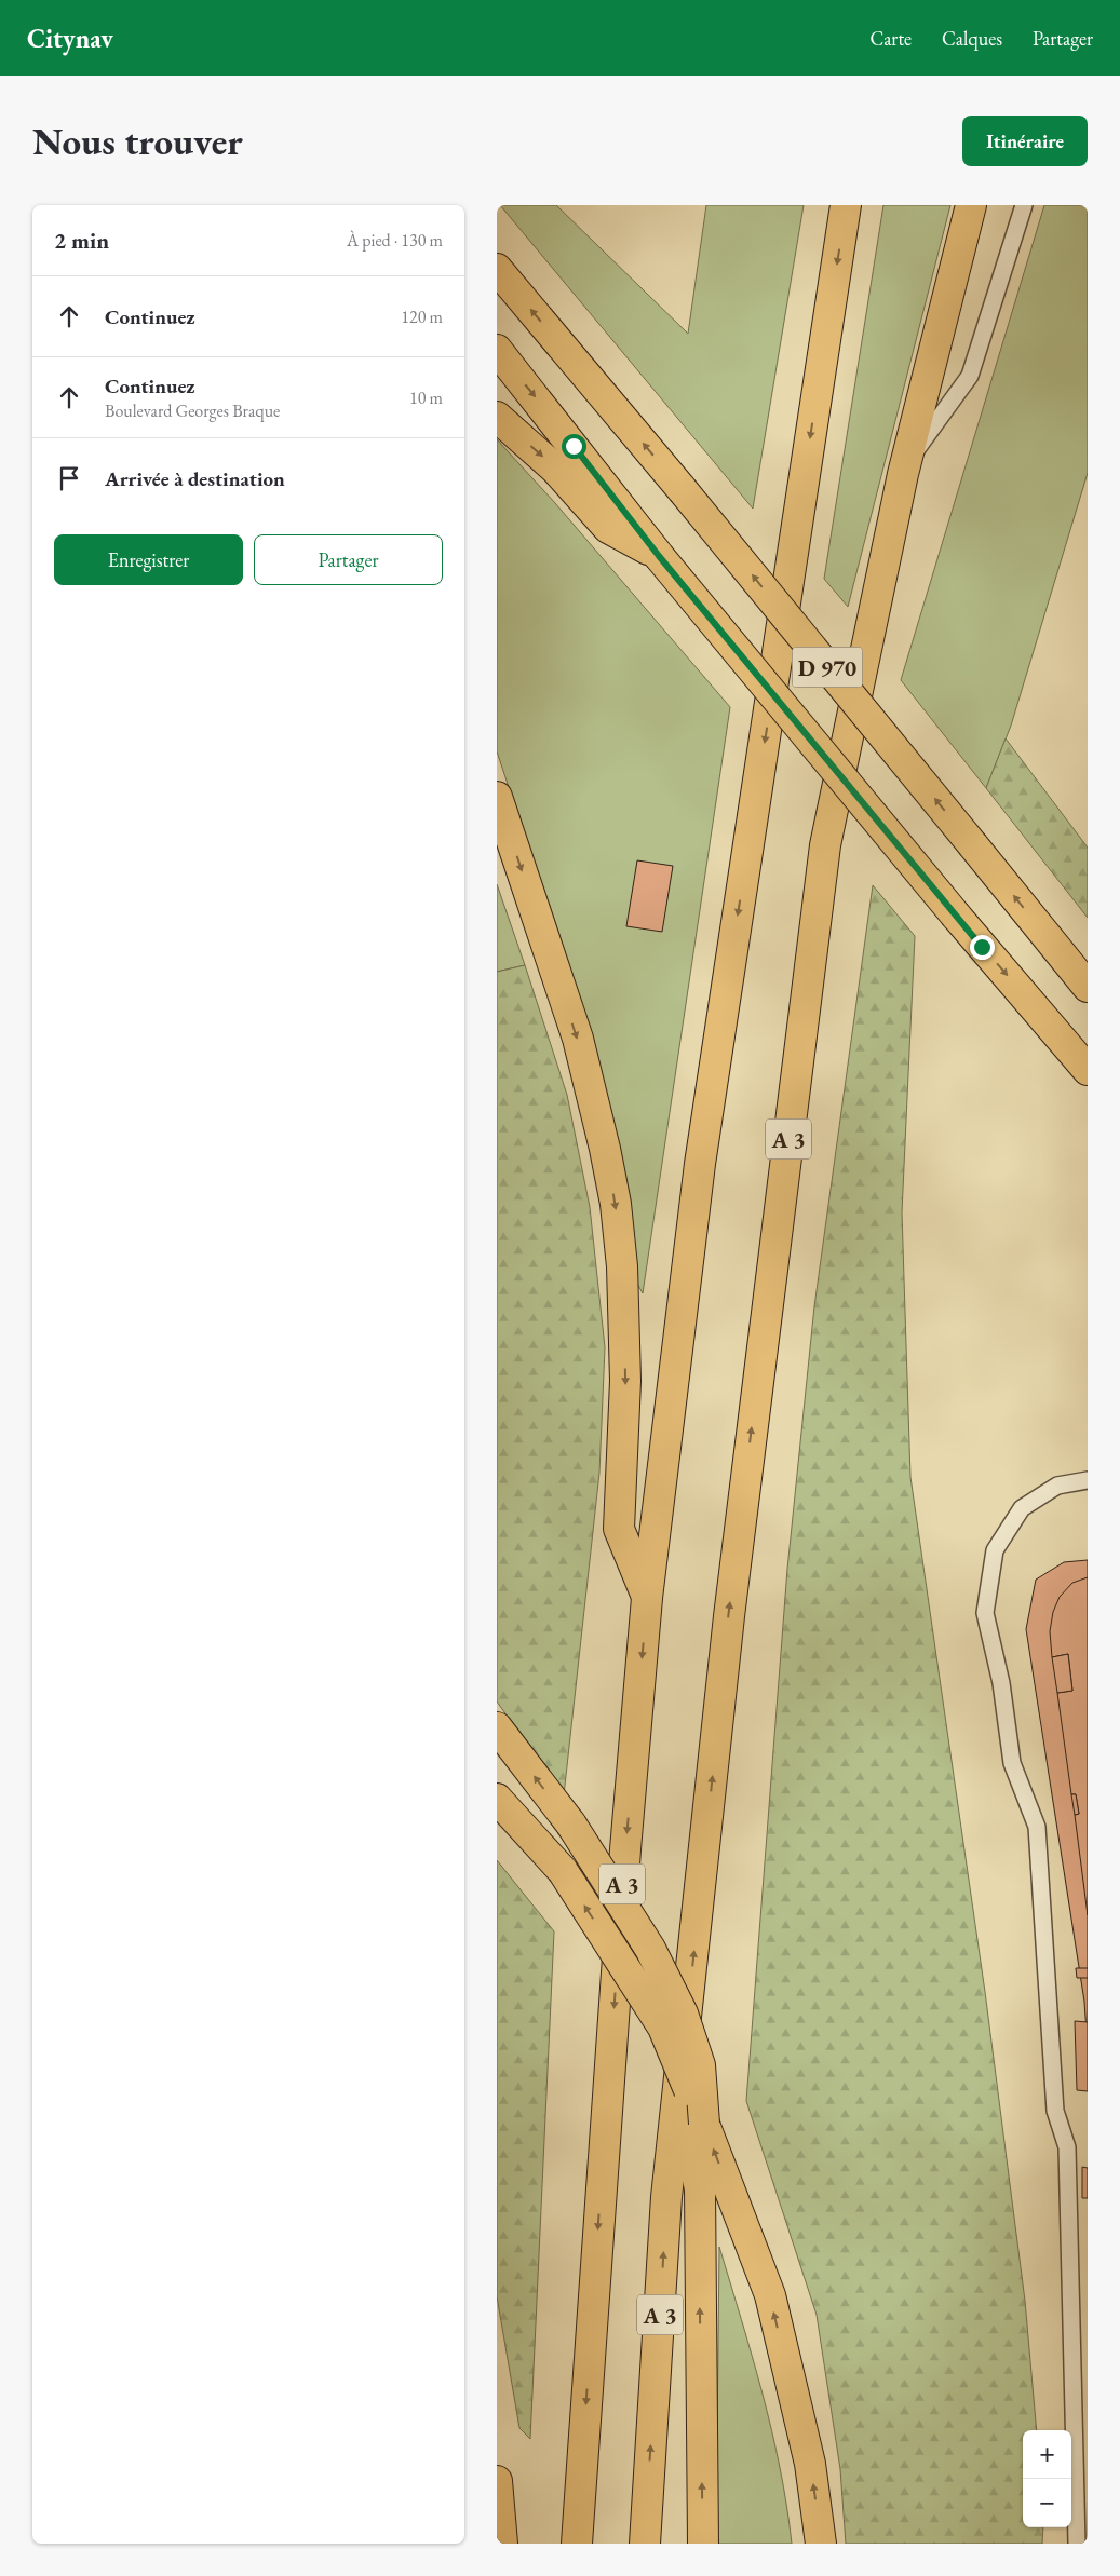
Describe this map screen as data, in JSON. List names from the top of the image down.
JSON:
{
  "streets": {
    "main road": ["D 970", "A 3"]
  },
  "page": {
    "header": "Citynav",
    "nav": ["Carte", "Calques", "Partager"],
    "buttons": [
      "Itinéraire",
      ["Enregistrer", "Partager"]
    ],
    "title": "Nous trouver",
    "heading": ["2 min", "À pied · 130 m"],
    "list": [
      ["Continuez", "120 m"],
      ["Continuez", "Boulevard Georges Braque", "10 m"],
      "Arrivée à destination"
    ],
    "map_buttons": ["+", "−"]
  }
}
